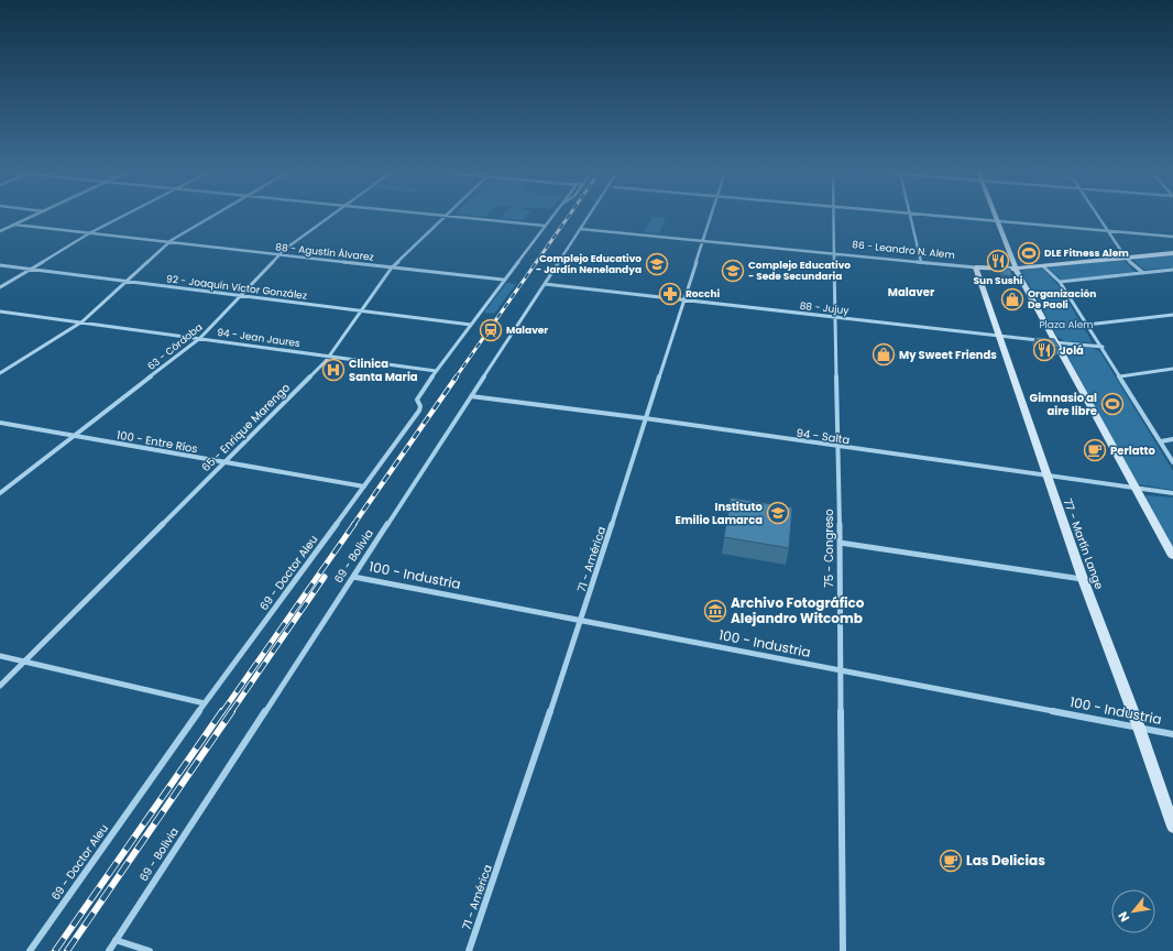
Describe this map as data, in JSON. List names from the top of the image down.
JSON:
{
  "streets": {
    "street": [
      "86 - Leandro N. Alem",
      "88 - Agustín Álvarez",
      "92 - Joaquín Víctor González",
      "88 - Jujuy",
      "94 - Jean Jaures",
      "63 - Córdoba",
      "65 - Enrique Marengo",
      "94 - Salta",
      "100 - Entre Ríos",
      "77 - Martín Lange",
      "75 - Congreso",
      "69 - Bolivia",
      "71 - América",
      "69 - Doctor Aleu",
      "100 - Industria"
    ]
  },
  "crossings": [
    ["86 - Leandro N. Alem", "77 - Martín Lange"],
    ["86 - Leandro N. Alem", "75 - Congreso"],
    ["86 - Leandro N. Alem", "69 - Bolivia"],
    ["86 - Leandro N. Alem", "71 - América"],
    ["88 - Agustín Álvarez", "63 - Córdoba"],
    ["88 - Agustín Álvarez", "65 - Enrique Marengo"],
    ["88 - Agustín Álvarez", "69 - Doctor Aleu"],
    ["92 - Joaquín Víctor González", "63 - Córdoba"],
    ["92 - Joaquín Víctor González", "65 - Enrique Marengo"],
    ["92 - Joaquín Víctor González", "69 - Doctor Aleu"],
    ["88 - Jujuy", "77 - Martín Lange"],
    ["88 - Jujuy", "75 - Congreso"],
    ["88 - Jujuy", "69 - Bolivia"],
    ["88 - Jujuy", "71 - América"],
    ["94 - Jean Jaures", "63 - Córdoba"],
    ["94 - Jean Jaures", "65 - Enrique Marengo"],
    ["94 - Jean Jaures", "69 - Doctor Aleu"],
    ["63 - Córdoba", "100 - Entre Ríos"],
    ["65 - Enrique Marengo", "100 - Entre Ríos"],
    ["94 - Salta", "77 - Martín Lange"],
    ["94 - Salta", "75 - Congreso"],
    ["94 - Salta", "69 - Bolivia"],
    ["94 - Salta", "71 - América"],
    ["100 - Entre Ríos", "69 - Doctor Aleu"],
    ["77 - Martín Lange", "100 - Industria"],
    ["75 - Congreso", "100 - Industria"],
    ["69 - Bolivia", "100 - Industria"],
    ["71 - América", "100 - Industria"]
  ],
  "districts": ["Malaver"],
  "parks": ["Plaza Alem"],
  "places": {
    "sports": ["DLE Fitness Alem", "Gimnasio al aire libre"],
    "restaurant": ["Sun Sushi", "Jolá"],
    "school or university": ["Complejo Educativo - Jardín Nenelandya", "Complejo Educativo - Sede Secundaria", "Instituto Emilio Lamarca"],
    "pharmacy": ["Rocchi"],
    "shop": ["Organización De Paoli", "My Sweet Friends"],
    "station": ["Malaver"],
    "hospital": ["Clinica Santa Maria"],
    "cafe": ["Perlatto", "Las Delicias"],
    "museum": ["Archivo Fotográfico Alejandro Witcomb"]
  },
  "north": "bottom left"
}
